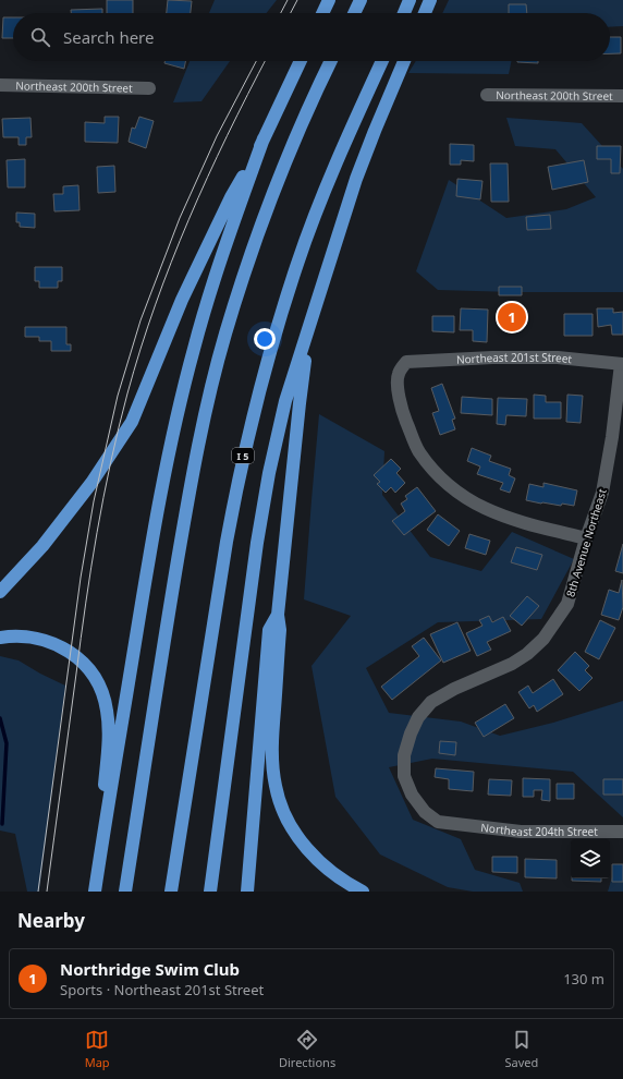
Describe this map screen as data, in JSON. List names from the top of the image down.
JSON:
{
  "streets": {
    "highway": ["I 5"],
    "street": [
      "Northeast 200th Street",
      "Northeast 201st Street",
      "8th Avenue Northeast",
      "Northeast 204th Street"
    ]
  },
  "crossings": [
    ["Northeast 201st Street", "8th Avenue Northeast"],
    ["8th Avenue Northeast", "Northeast 204th Street"]
  ],
  "page": {
    "search": "Search here",
    "pins": "1",
    "heading": "Nearby",
    "list": [
      {
        "mark": "1",
        "name": "Northridge Swim Club",
        "note": "Sports · Northeast 201st Street",
        "value": "130 m"
      }
    ],
    "nav": ["Map", "Directions", "Saved"]
  }
}
